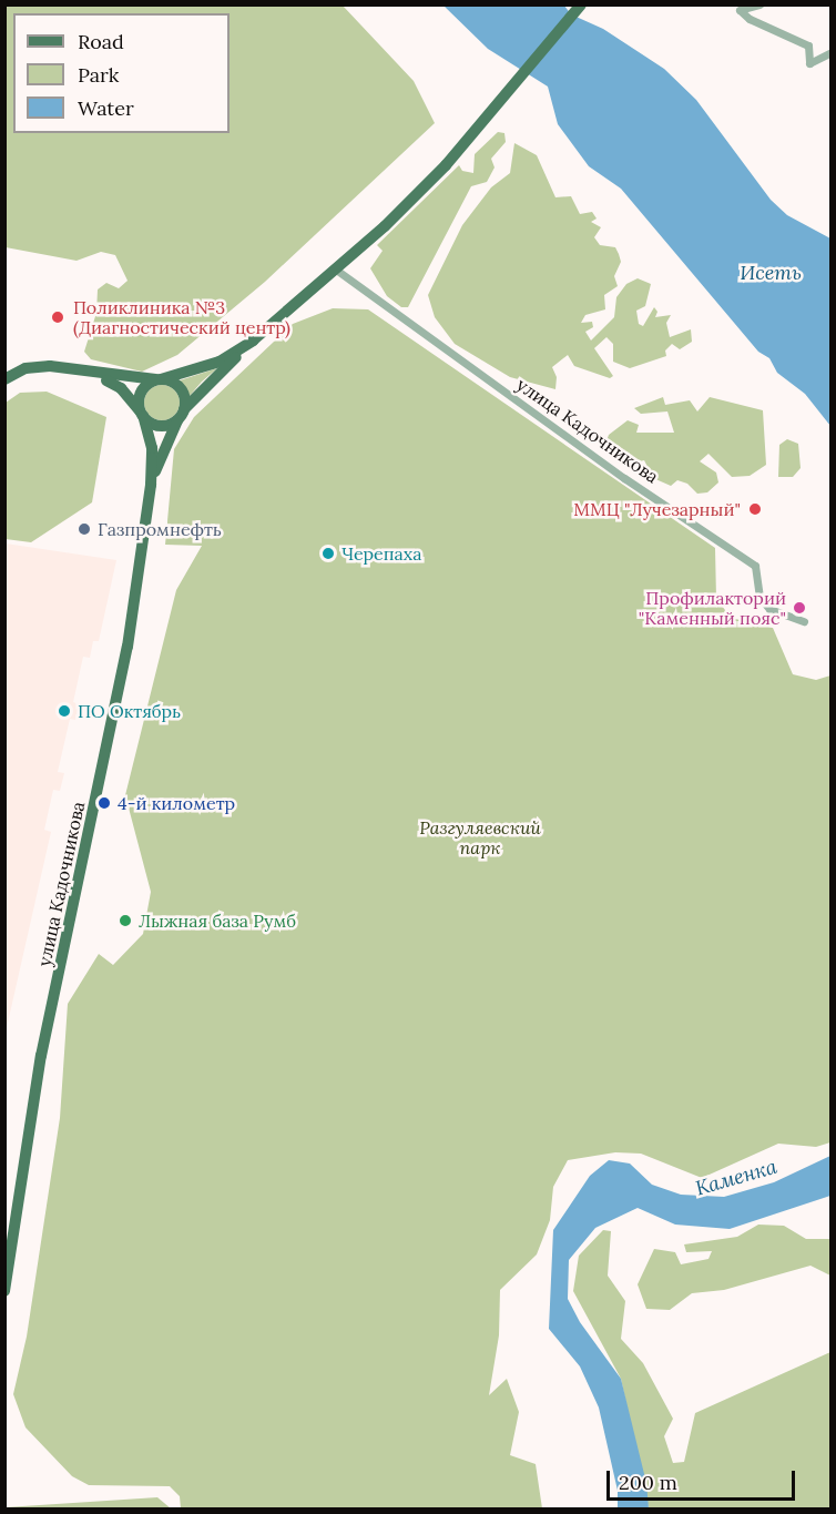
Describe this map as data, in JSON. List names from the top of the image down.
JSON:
{
  "streets": {
    "main road": ["улица Кадочникова"]
  },
  "water": ["Исеть", "Каменка"],
  "parks": ["Разгуляевский парк"],
  "places": [
    "Поликлиника №3 (Диагностический центр)",
    "ММЦ \"Лучезарный\"",
    "Газпромнефть",
    "Черепаха",
    "Профилакторий \"Каменный пояс\"",
    "ПО Октябрь",
    "4-й километр",
    "Лыжная база Румб"
  ],
  "legend": ["Road", "Park", "Water"],
  "scale_bar": "200 m"
}
